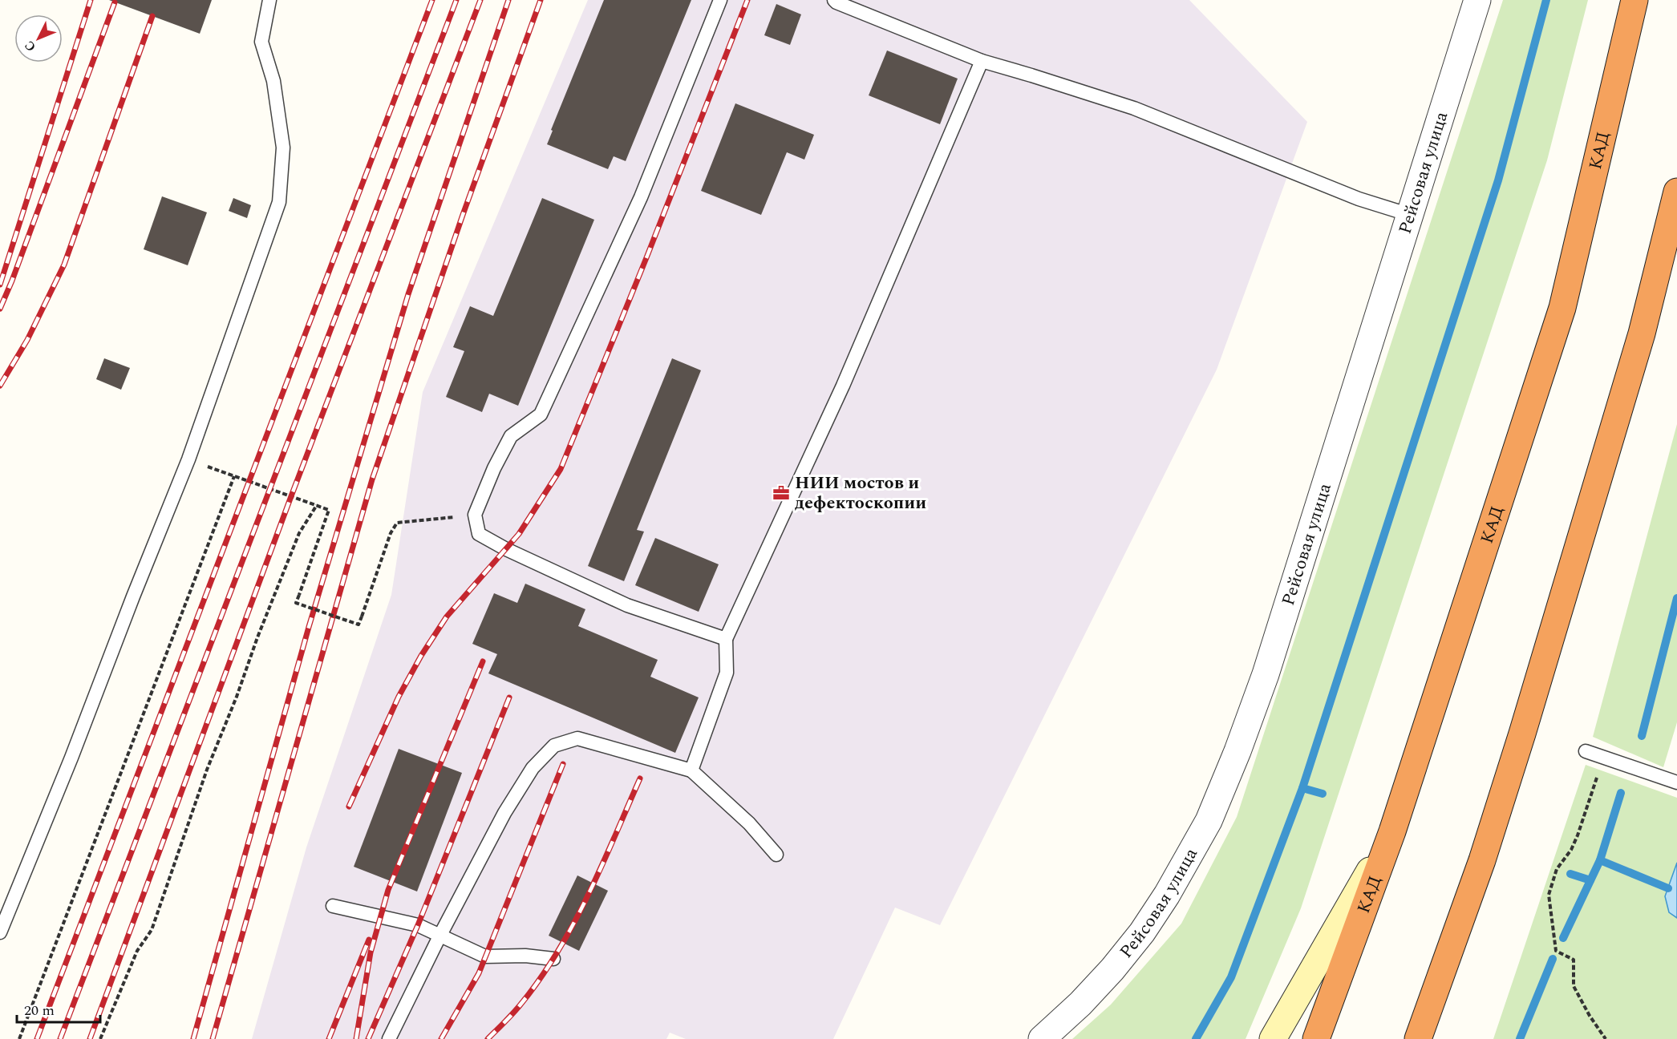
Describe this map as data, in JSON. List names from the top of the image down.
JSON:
{
  "streets": {
    "highway": ["КАД"],
    "street": ["Рейсовая улица"]
  },
  "places": {
    "office": ["НИИ мостов и дефектоскопии"]
  },
  "scale_bar": "20 m",
  "north": "bottom left"
}
